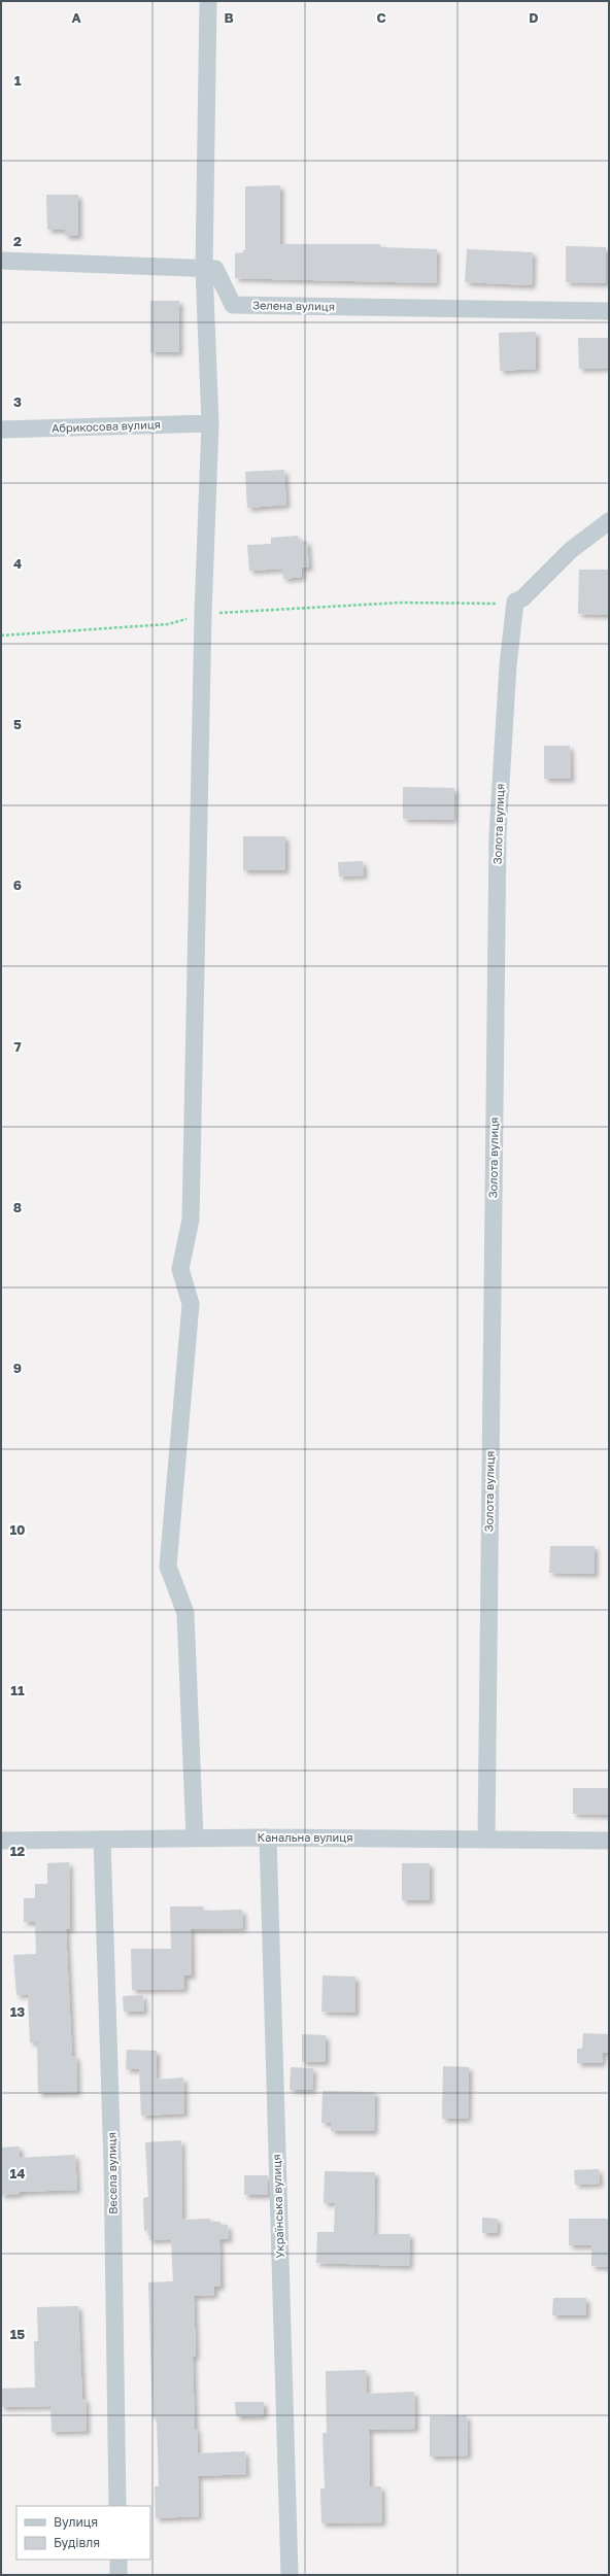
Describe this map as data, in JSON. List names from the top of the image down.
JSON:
{
  "streets": {
    "street": [
      "Зелена вулиця",
      "Абрикосова вулиця",
      "Золота вулиця",
      "Канальна вулиця",
      "Весела вулиця",
      "Українська вулиця"
    ]
  },
  "crossings": [
    ["Золота вулиця", "Канальна вулиця"],
    ["Канальна вулиця", "Весела вулиця"],
    ["Канальна вулиця", "Українська вулиця"]
  ],
  "legend": ["Вулиця", "Будівля"],
  "grid": {
    "columns": [
      "A",
      "B",
      "C",
      "D"
    ],
    "rows": [
      "1",
      "2",
      "3",
      "4",
      "5",
      "6",
      "7",
      "8",
      "9",
      "10",
      "11",
      "12",
      "13",
      "14",
      "15"
    ]
  }
}
